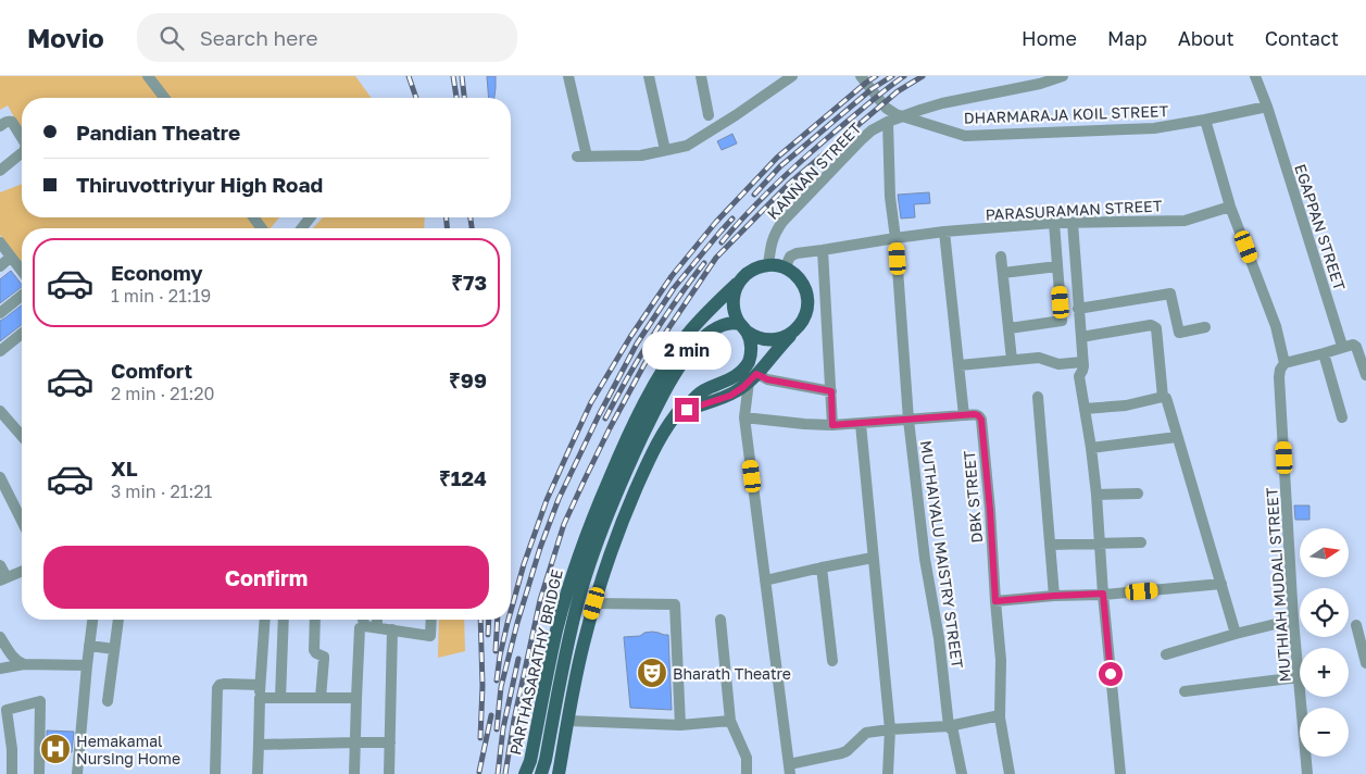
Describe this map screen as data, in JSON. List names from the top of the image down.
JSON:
{
  "streets": {
    "main road": ["PARTHASARATHY BRIDGE"],
    "street": [
      "DHARMARAJA KOIL STREET",
      "KANNAN STREET",
      "PARASURAMAN STREET",
      "EGAPPAN STREET",
      "DBK STREET",
      "MUTHAIYALU MAISTRY STREET",
      "MUTHIAH MUDALI STREET"
    ]
  },
  "crossings": [
    ["DHARMARAJA KOIL STREET", "KANNAN STREET"],
    ["DHARMARAJA KOIL STREET", "EGAPPAN STREET"],
    ["KANNAN STREET", "PARASURAMAN STREET"],
    ["KANNAN STREET", "MUTHAIYALU MAISTRY STREET"],
    ["KANNAN STREET", "PARTHASARATHY BRIDGE"],
    ["PARASURAMAN STREET", "MUTHAIYALU MAISTRY STREET"],
    ["PARASURAMAN STREET", "PARTHASARATHY BRIDGE"]
  ],
  "places": {
    "theatre": ["Bharath Theatre"],
    "hospital": ["Hemakamal Nursing Home"]
  },
  "north": "right",
  "page": {
    "header": "Movio",
    "search": "Search here",
    "nav": [
      "Home",
      "Map",
      "About",
      "Contact"
    ],
    "banner": ["Pandian Theatre", "Thiruvottriyur High Road"],
    "list": [
      {
        "name": "Economy",
        "note": "1 min · 21:19",
        "value": "₹73"
      },
      {
        "name": "Comfort",
        "note": "2 min · 21:20",
        "value": "₹99"
      },
      {
        "name": "XL",
        "note": "3 min · 21:21",
        "value": "₹124"
      }
    ],
    "bubble": "2 min",
    "map_buttons": ["+", "−"],
    "buttons": "Confirm"
  }
}
